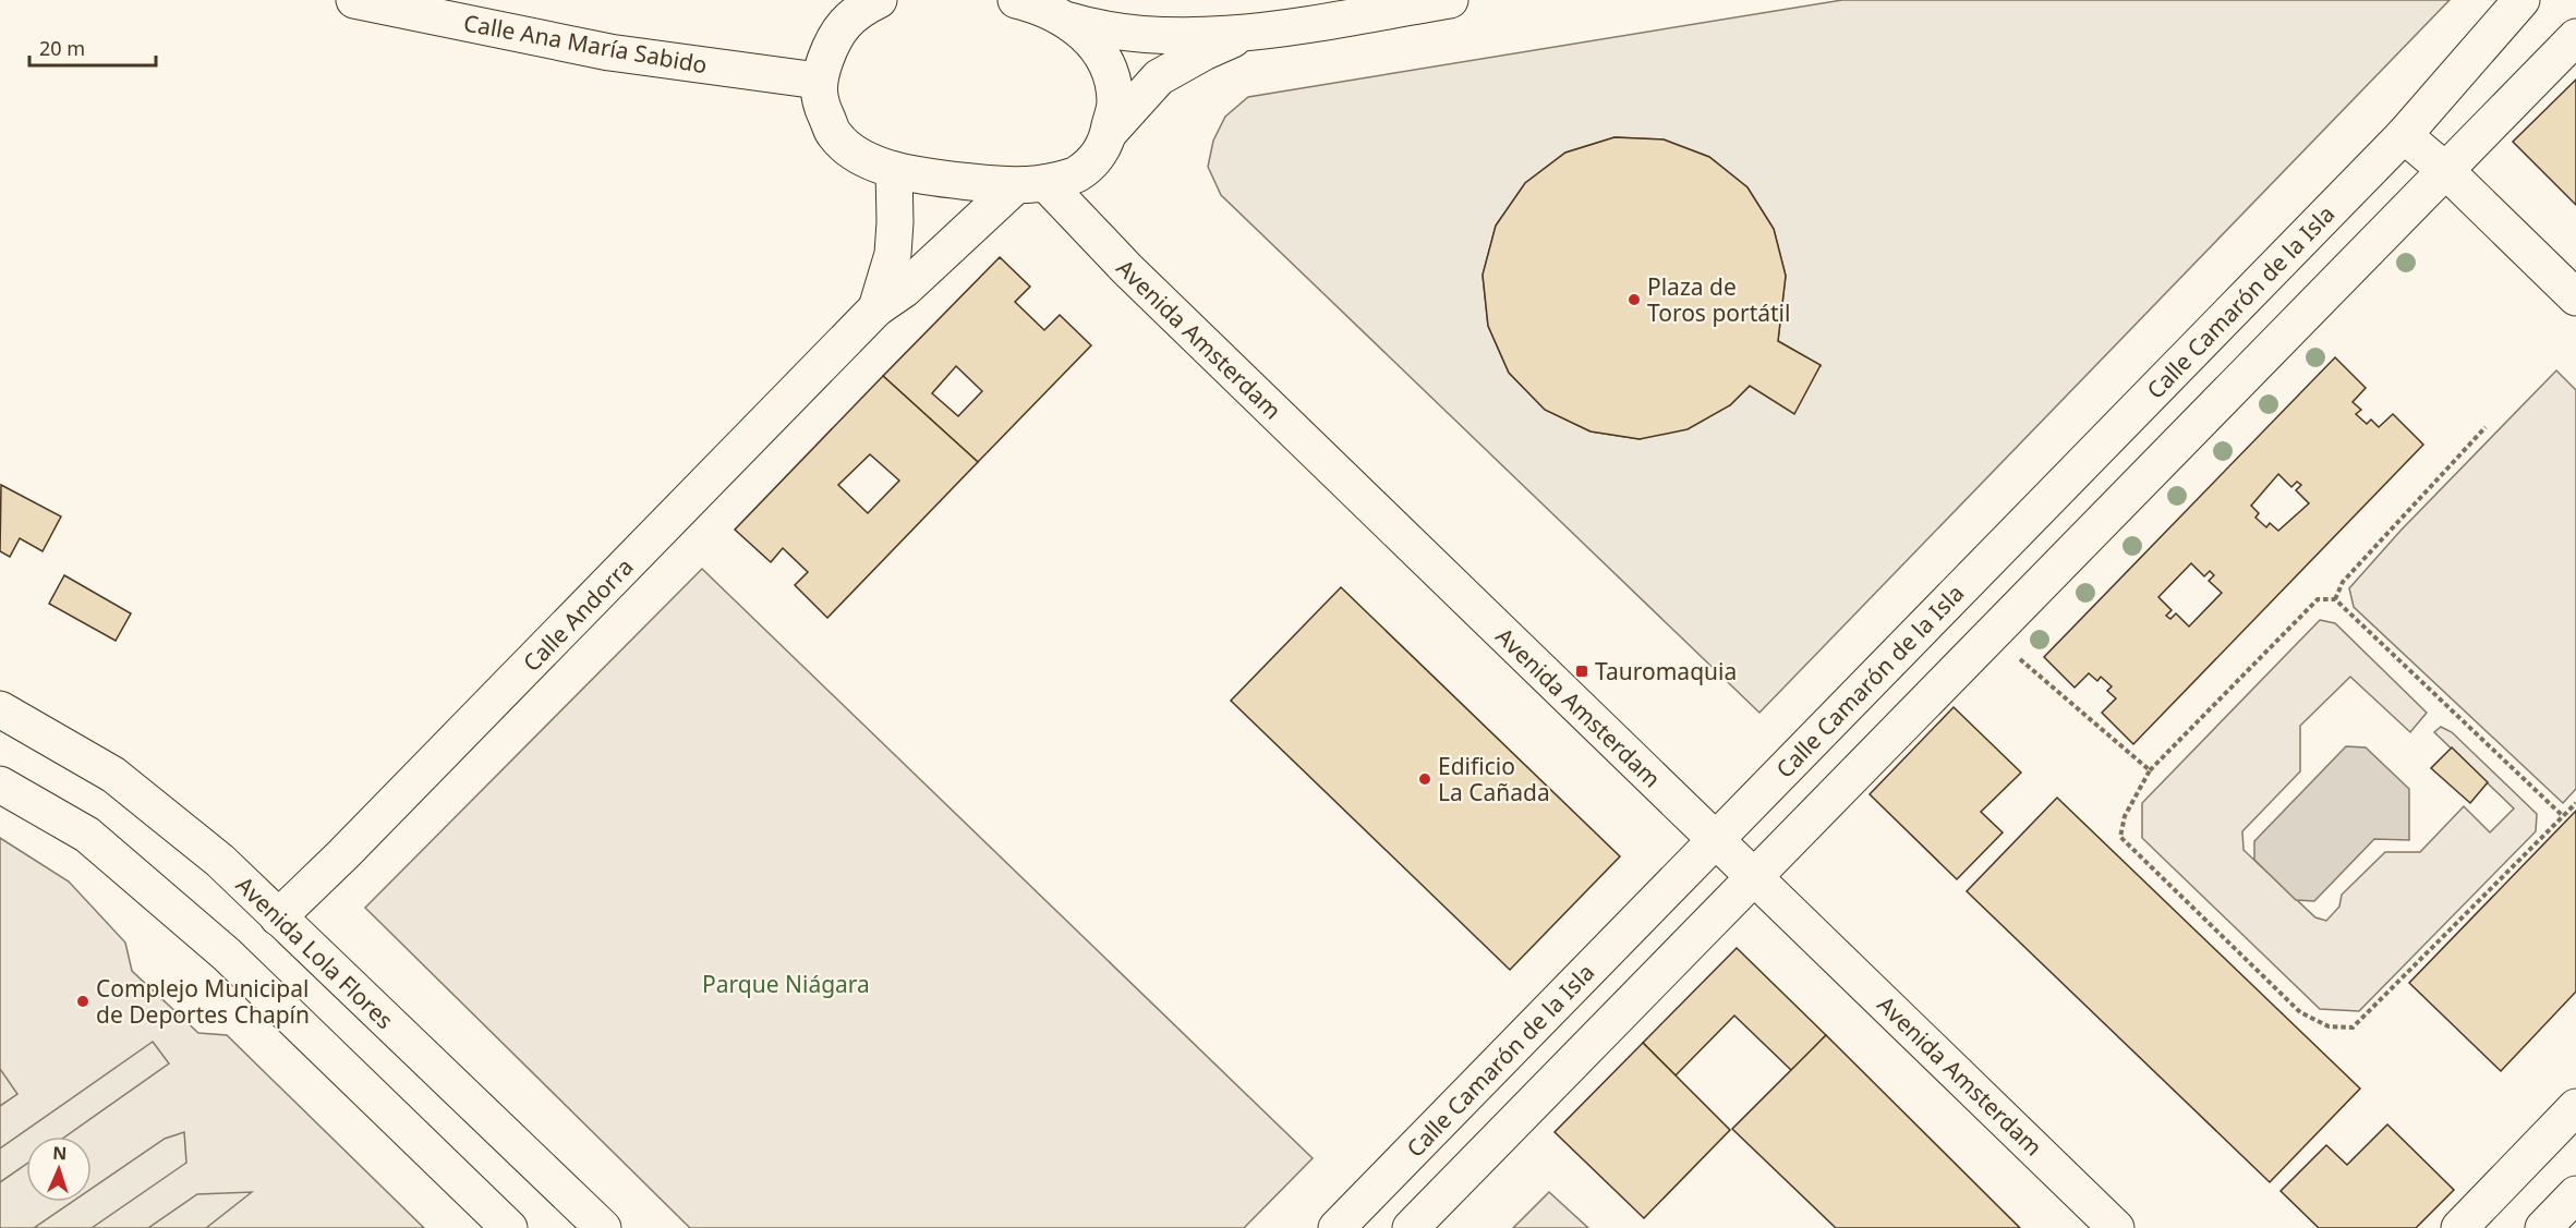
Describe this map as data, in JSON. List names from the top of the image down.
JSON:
{
  "streets": {
    "street": [
      "Calle Ana María Sabido",
      "Calle Camarón de la Isla",
      "Avenida Amsterdam",
      "Calle Andorra",
      "Avenida Lola Flores"
    ]
  },
  "crossings": [
    ["Calle Camarón de la Isla", "Avenida Amsterdam"],
    ["Avenida Amsterdam", "Calle Andorra"],
    ["Calle Andorra", "Avenida Lola Flores"]
  ],
  "parks": ["Parque Niágara"],
  "places": {
    "other": ["Plaza de Toros portátil", "Edificio La Cañada", "Complejo Municipal de Deportes Chapín"],
    "transit": ["Tauromaquia"]
  },
  "scale_bar": "20 m",
  "north": "top"
}
